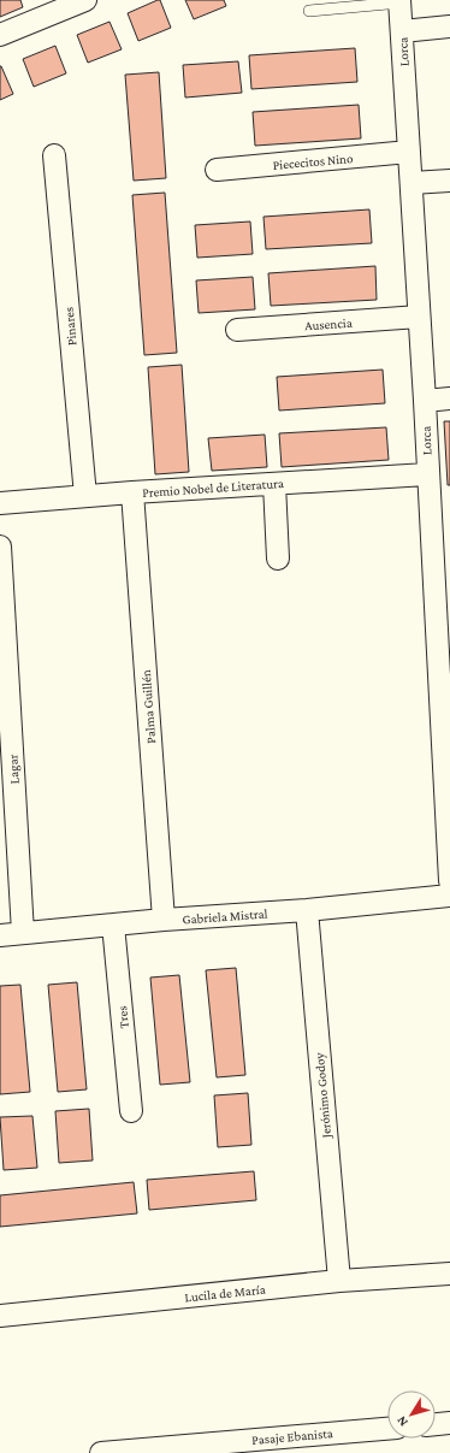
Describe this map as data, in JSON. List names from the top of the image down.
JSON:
{
  "streets": {
    "street": [
      "Lorca",
      "Piececitos Nino",
      "Ausencia",
      "Pinares",
      "Premio Nobel de Literatura",
      "Palma Guillén",
      "Lagar",
      "Gabriela Mistral",
      "Tres",
      "Jerónimo Godoy",
      "Lucila de María",
      "Pasaje Ebanista"
    ]
  },
  "crossings": [
    ["Lorca", "Piececitos Nino"],
    ["Lorca", "Ausencia"],
    ["Lorca", "Premio Nobel de Literatura"],
    ["Pinares", "Premio Nobel de Literatura"],
    ["Premio Nobel de Literatura", "Palma Guillén"],
    ["Palma Guillén", "Gabriela Mistral"],
    ["Lagar", "Gabriela Mistral"],
    ["Gabriela Mistral", "Tres"],
    ["Gabriela Mistral", "Jerónimo Godoy"],
    ["Jerónimo Godoy", "Lucila de María"]
  ],
  "north": "bottom left"
}
